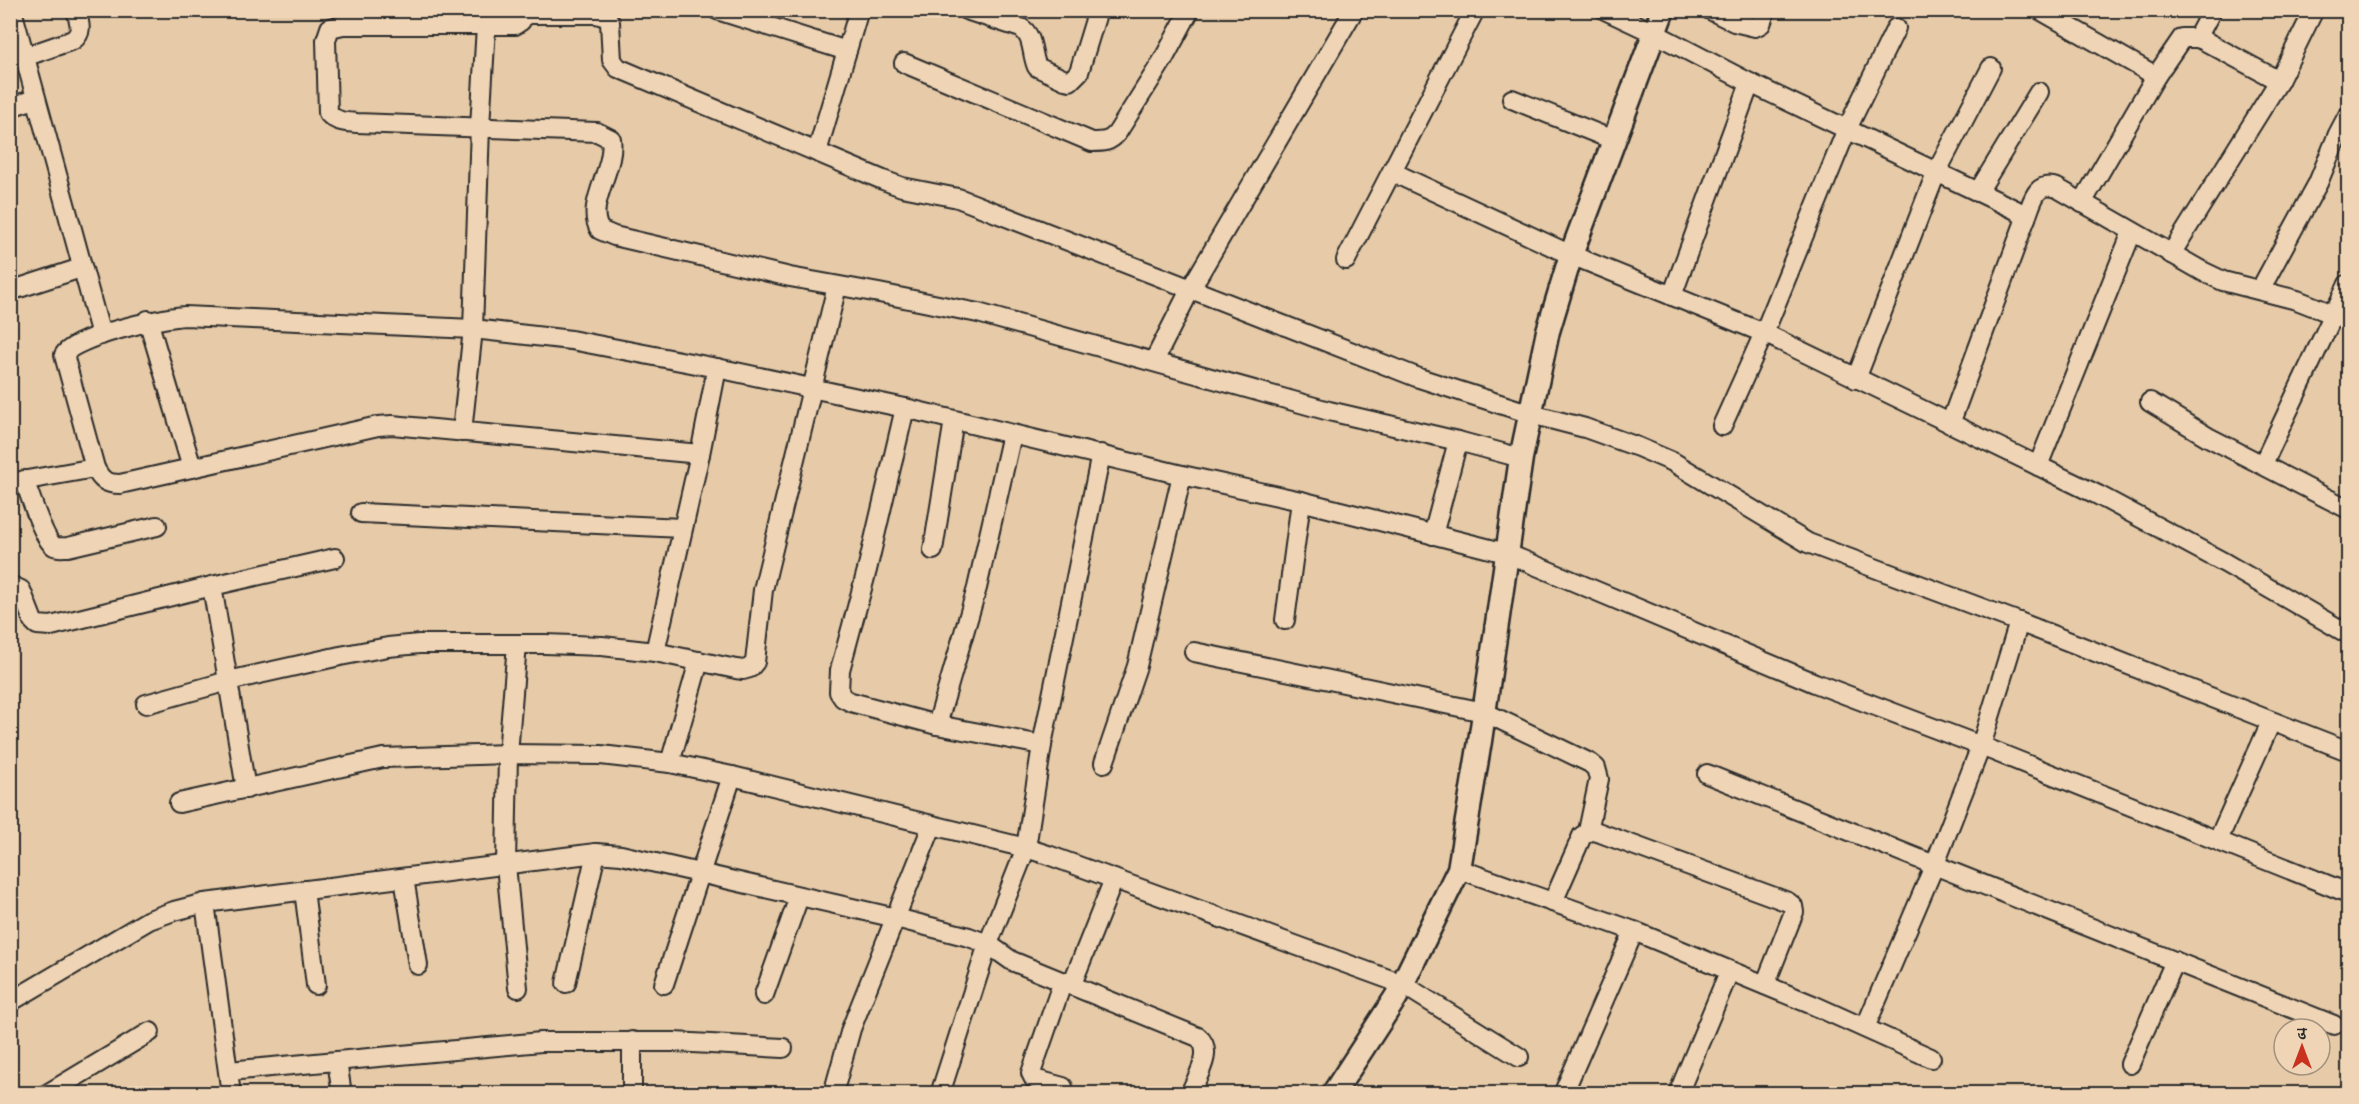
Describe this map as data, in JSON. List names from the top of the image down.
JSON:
{
  "north": "top"
}
